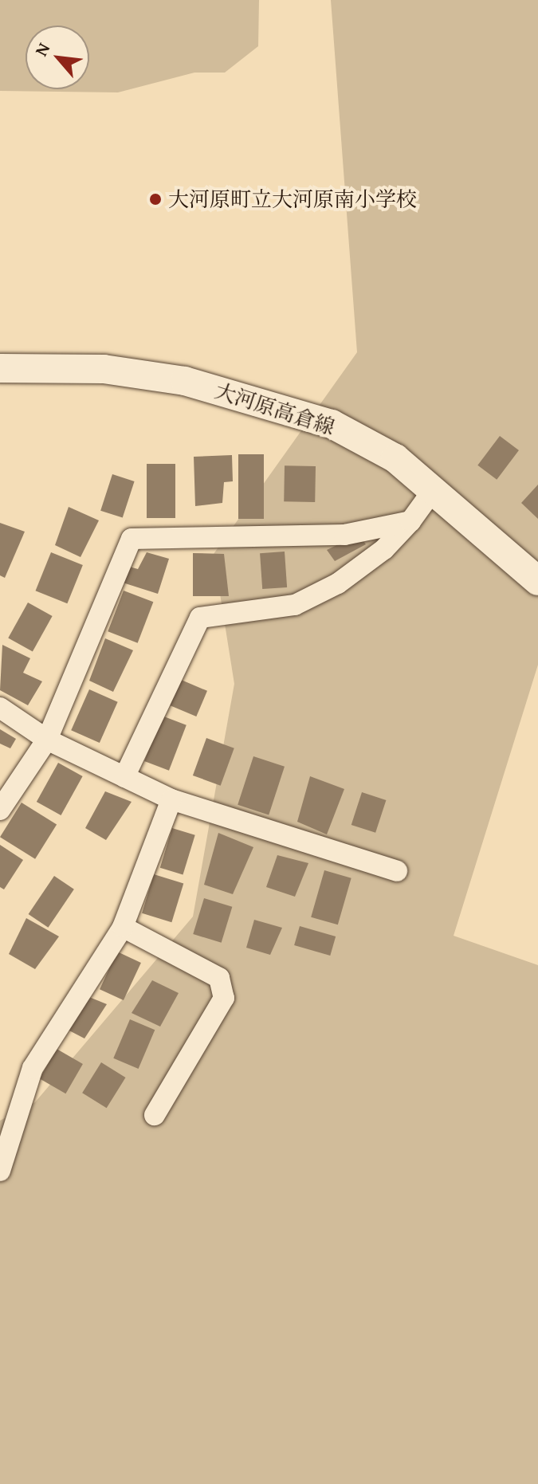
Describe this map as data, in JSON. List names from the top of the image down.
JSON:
{
  "streets": {
    "main road": ["大河原高倉線"]
  },
  "places": ["大河原町立大河原南小学校"],
  "north": "top left"
}
